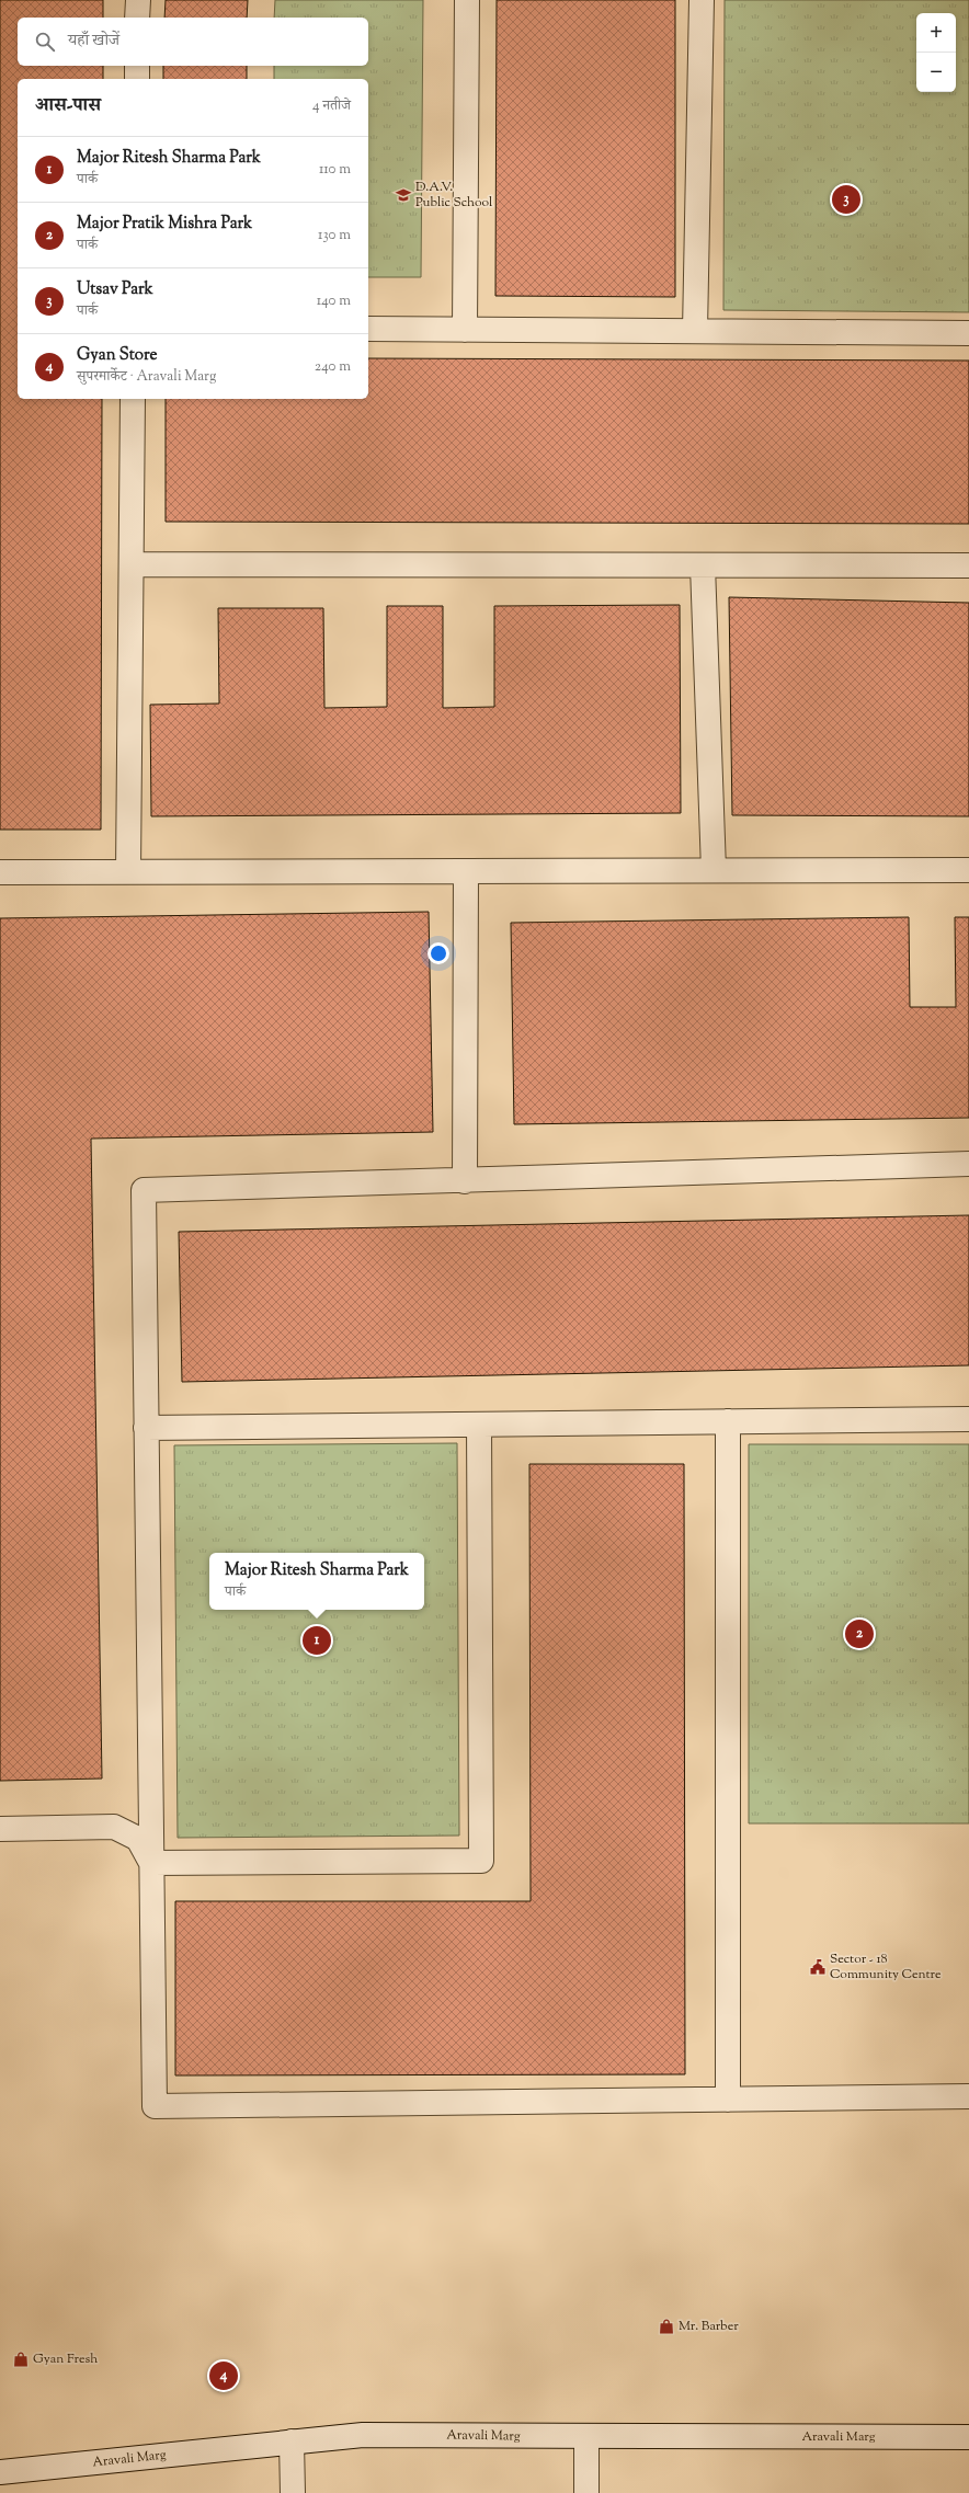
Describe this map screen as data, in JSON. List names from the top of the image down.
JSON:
{
  "streets": {
    "street": ["Aravali Marg"]
  },
  "places": {
    "school or university": ["D.A.V. Public School"],
    "public building": ["Sector - 18 Community Centre"],
    "shop": ["Mr. Barber", "Gyan Fresh"]
  },
  "page": {
    "map_buttons": ["+", "−"],
    "search": "यहाँ खोजें",
    "heading": ["आस-पास", "4 नतीजे"],
    "list": [
      {
        "mark": "1",
        "name": "Major Ritesh Sharma Park",
        "note": "पार्क",
        "value": "110 m"
      },
      {
        "mark": "2",
        "name": "Major Pratik Mishra Park",
        "note": "पार्क",
        "value": "130 m"
      },
      {
        "mark": "3",
        "name": "Utsav Park",
        "note": "पार्क",
        "value": "140 m"
      },
      {
        "mark": "4",
        "name": "Gyan Store",
        "note": "सुपरमार्केट · Aravali Marg",
        "value": "240 m"
      }
    ],
    "pins": [
      "3",
      "2",
      "1",
      "4"
    ],
    "popup": ["Major Ritesh Sharma Park", "पार्क"]
  }
}
